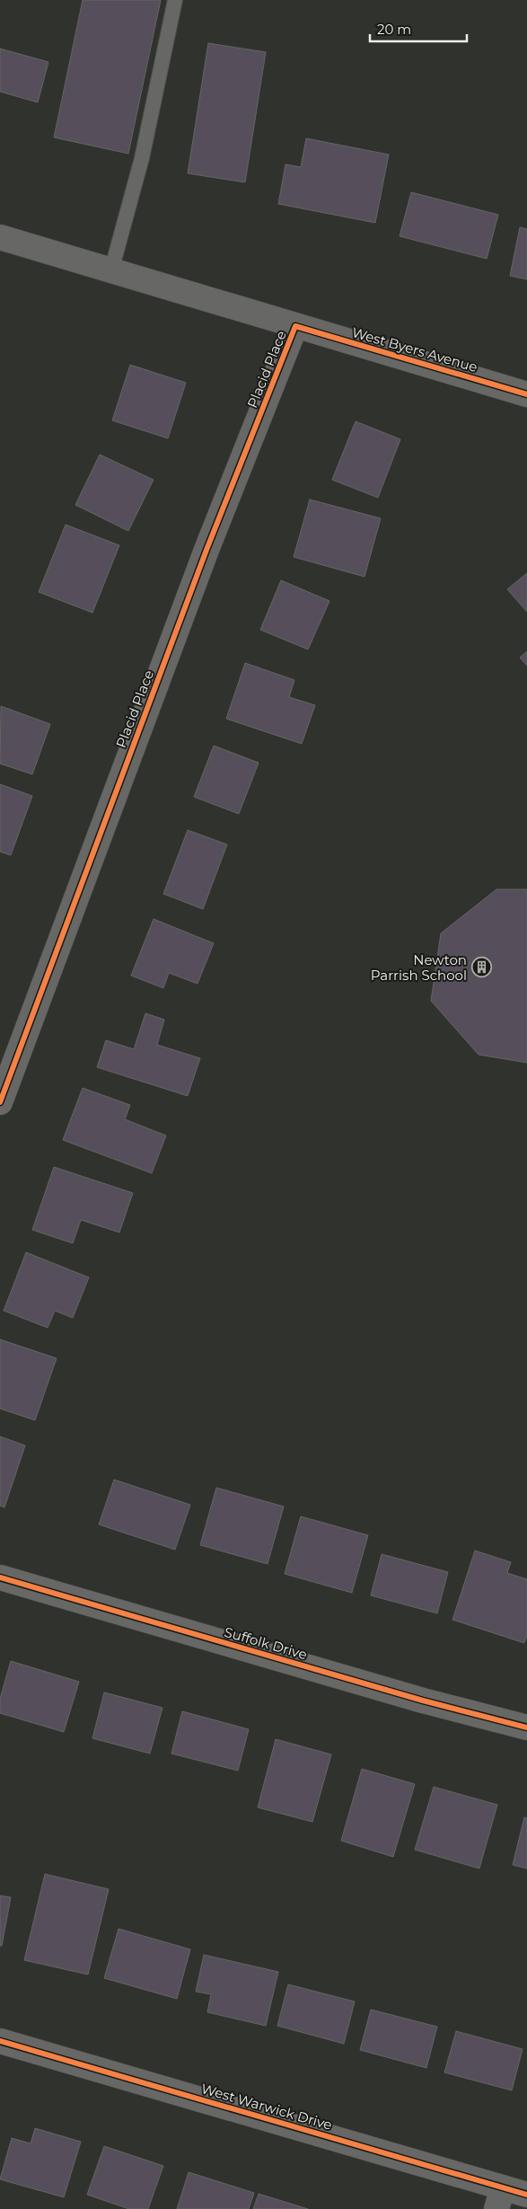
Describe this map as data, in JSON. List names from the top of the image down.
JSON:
{
  "streets": {
    "street": [
      "West Byers Avenue",
      "Placid Place",
      "Suffolk Drive",
      "West Warwick Drive"
    ]
  },
  "crossings": [
    ["West Byers Avenue", "Placid Place"]
  ],
  "places": {
    "building": ["Newton Parrish School"]
  },
  "scale_bar": "20 m"
}
